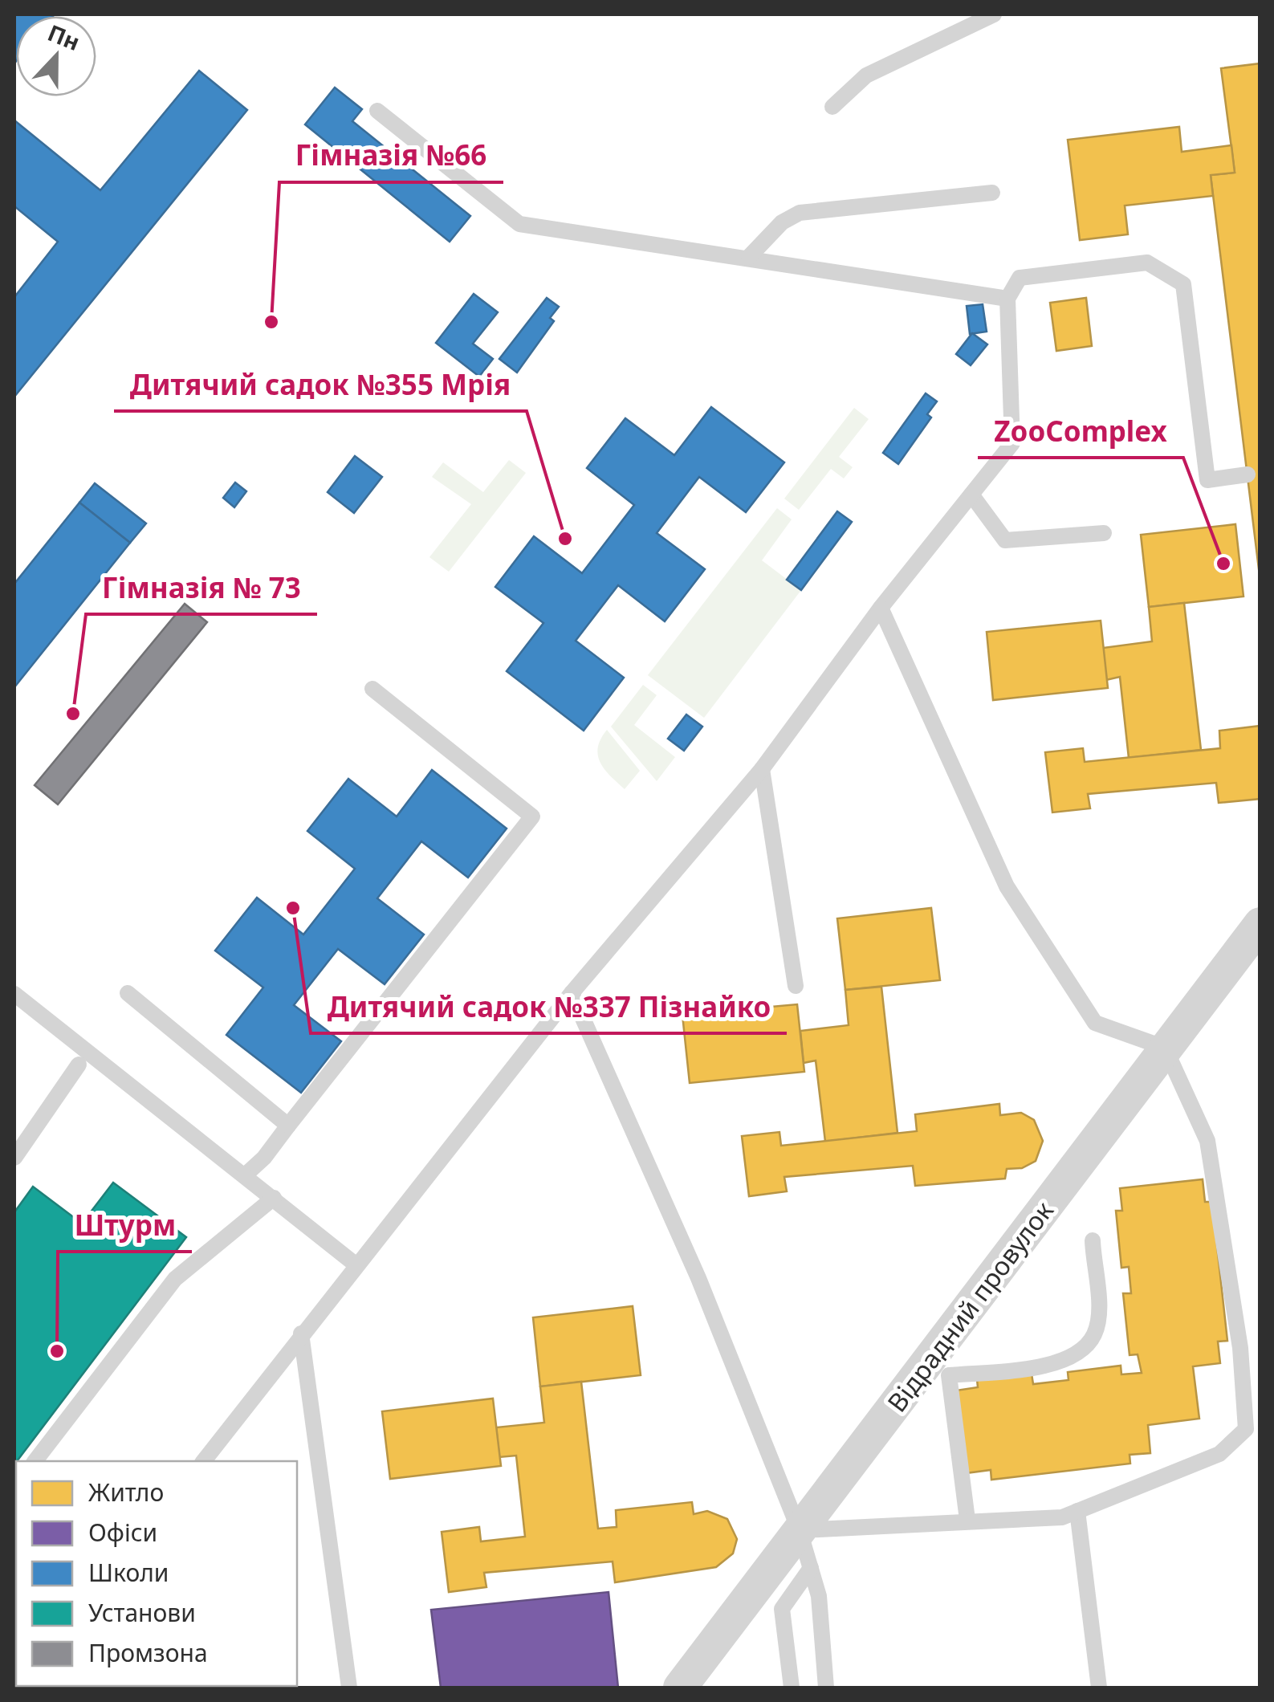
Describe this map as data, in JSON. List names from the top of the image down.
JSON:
{
  "streets": {
    "street": ["Відрадний провулок"]
  },
  "places": [
    "Гімназія №66",
    "Дитячий садок №355 Мрія",
    "ZooComplex",
    "Гімназія № 73",
    "Дитячий садок №337 Пізнайко",
    "Штурм"
  ],
  "legend": [
    "Житло",
    "Офіси",
    "Школи",
    "Установи",
    "Промзона"
  ],
  "north": "top"
}
